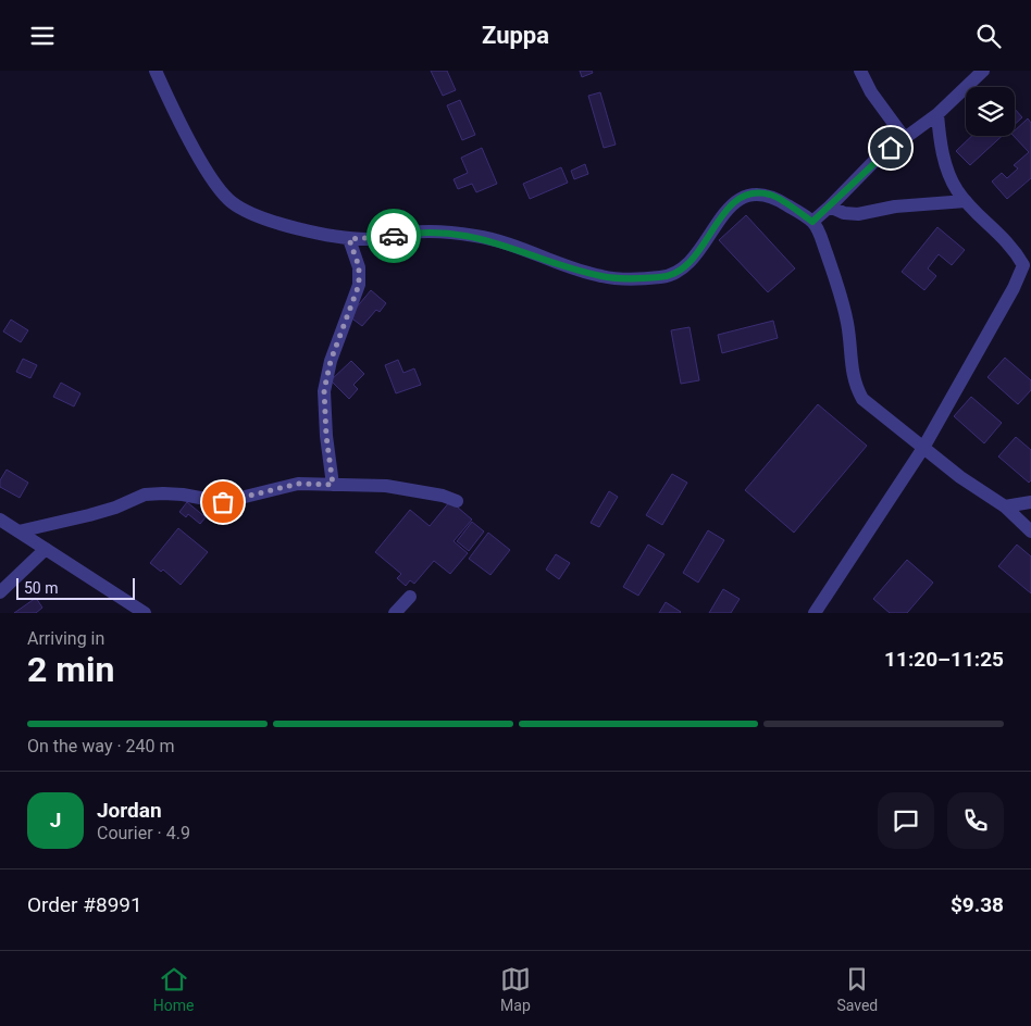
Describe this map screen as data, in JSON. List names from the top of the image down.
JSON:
{
  "scale_bar": "50 m",
  "page": {
    "header": "Zuppa",
    "scale": "50 m",
    "heading": ["2 min", "Arriving in", "11:20–11:25"],
    "panel": [
      "Jordan",
      "Courier · 4.9",
      "Order #8991",
      "$9.38"
    ],
    "bar": "On the way · 240 m",
    "round": "J",
    "tabs": ["Home", "Map", "Saved"]
  }
}
